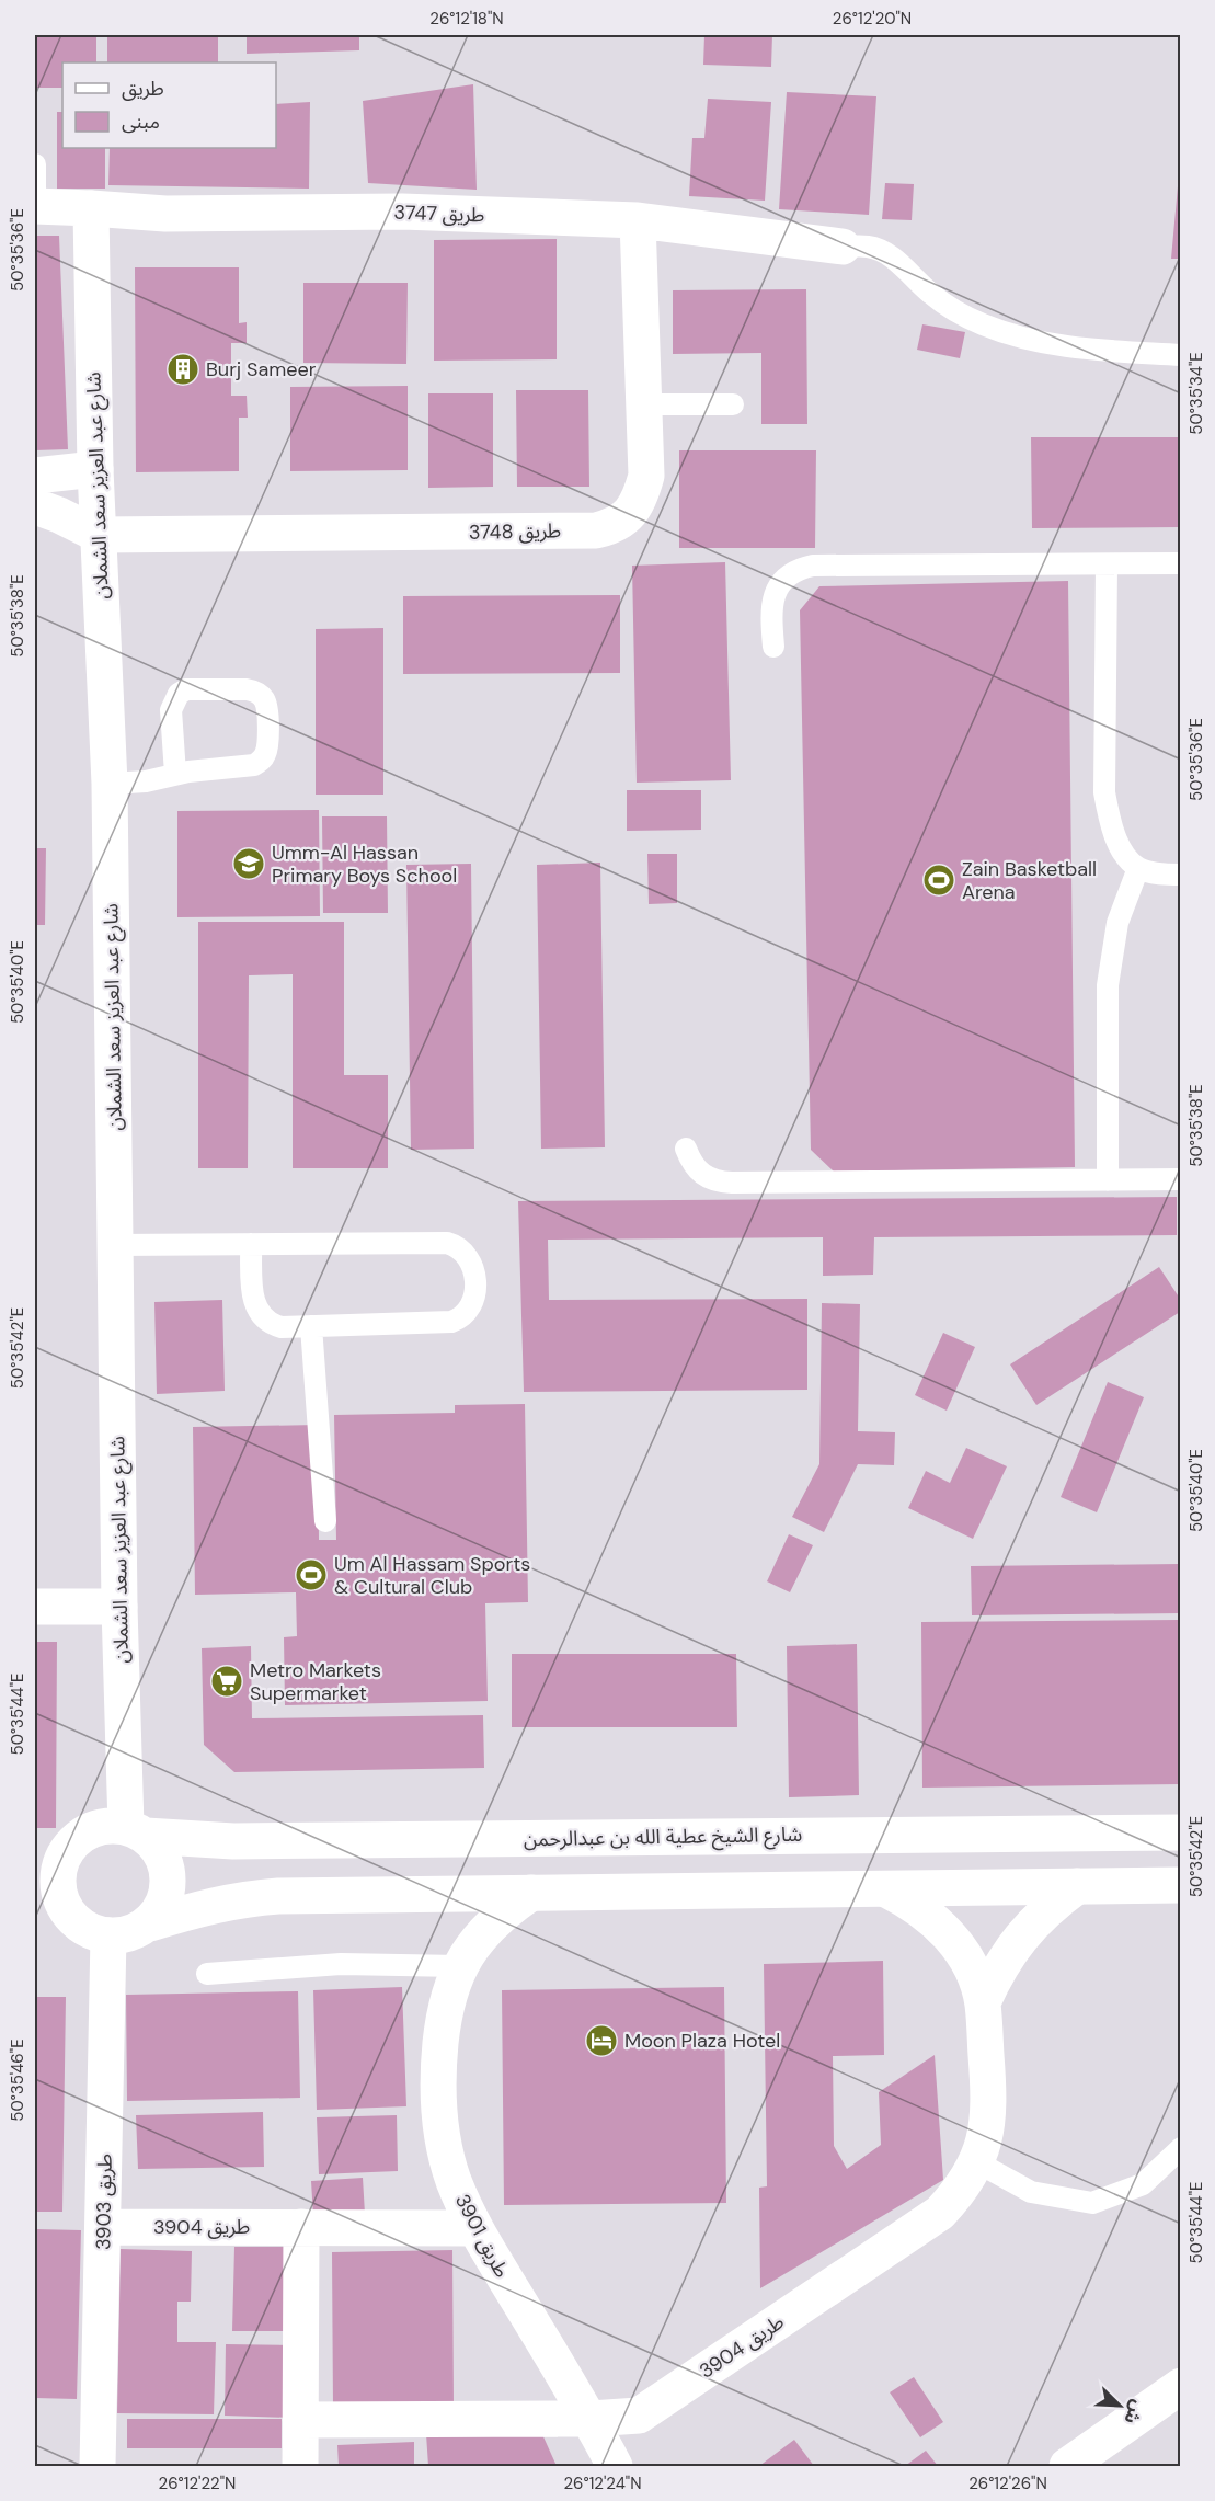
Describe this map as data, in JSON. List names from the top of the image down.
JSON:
{
  "streets": {
    "street": [
      "طريق 3747",
      "شارع عبد العزيز سعد الشملان",
      "طريق 3748",
      "شارع الشيخ عطية الله بن عبدالرحمن",
      "طريق 3903",
      "طريق 3904",
      "طريق 3901"
    ]
  },
  "crossings": [
    ["طريق 3747", "شارع عبد العزيز سعد الشملان"],
    ["طريق 3747", "طريق 3748"],
    ["شارع عبد العزيز سعد الشملان", "طريق 3748"],
    ["شارع عبد العزيز سعد الشملان", "شارع الشيخ عطية الله بن عبدالرحمن"],
    ["شارع عبد العزيز سعد الشملان", "طريق 3903"],
    ["شارع الشيخ عطية الله بن عبدالرحمن", "طريق 3903"],
    ["طريق 3903", "طريق 3904"],
    ["طريق 3904", "طريق 3901"]
  ],
  "places": {
    "building": ["Burj Sameer"],
    "school or university": ["Umm-Al Hassan Primary Boys School"],
    "sports": ["Zain Basketball Arena", "Um Al Hassam Sports & Cultural Club"],
    "supermarket": ["Metro Markets Supermarket"],
    "hotel": ["Moon Plaza Hotel"]
  },
  "legend": ["طريق", "مبنى"],
  "north": "bottom right",
  "coordinates": [
    "26°12'18\"N",
    "26°12'20\"N",
    "50°35'36\"E",
    "50°35'34\"E",
    "50°35'38\"E",
    "50°35'40\"E",
    "50°35'42\"E",
    "50°35'44\"E",
    "50°35'46\"E",
    "26°12'22\"N",
    "26°12'24\"N",
    "26°12'26\"N"
  ]
}
